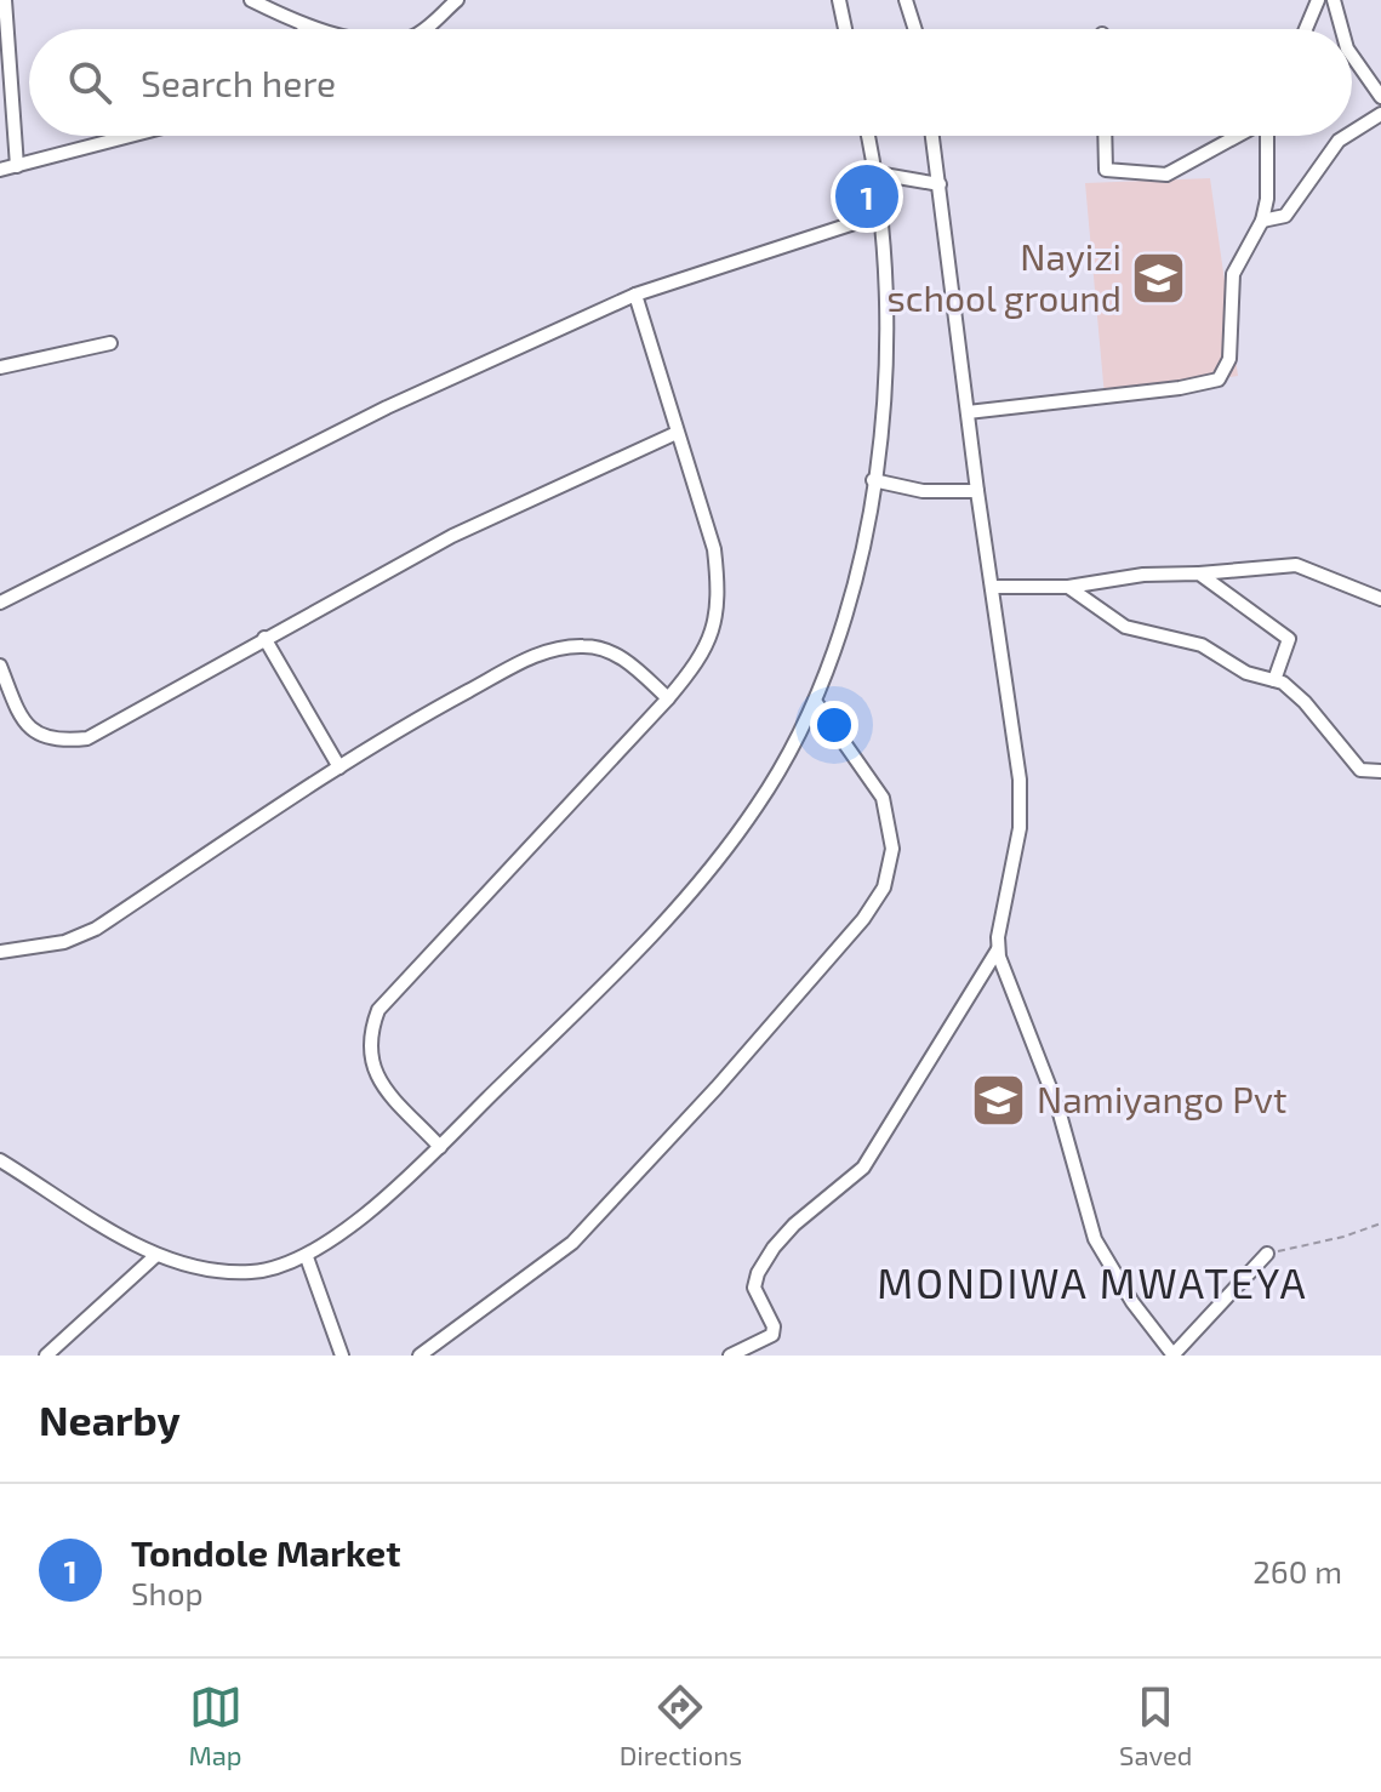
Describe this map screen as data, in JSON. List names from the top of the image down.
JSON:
{
  "districts": ["MONDIWA MWATEYA"],
  "places": {
    "school or university": ["Nayizi school ground", "Namiyango Pvt"]
  },
  "page": {
    "search": "Search here",
    "pins": "1",
    "heading": "Nearby",
    "list": [
      {
        "mark": "1",
        "name": "Tondole Market",
        "note": "Shop",
        "value": "260 m"
      }
    ],
    "nav": ["Map", "Directions", "Saved"]
  }
}
